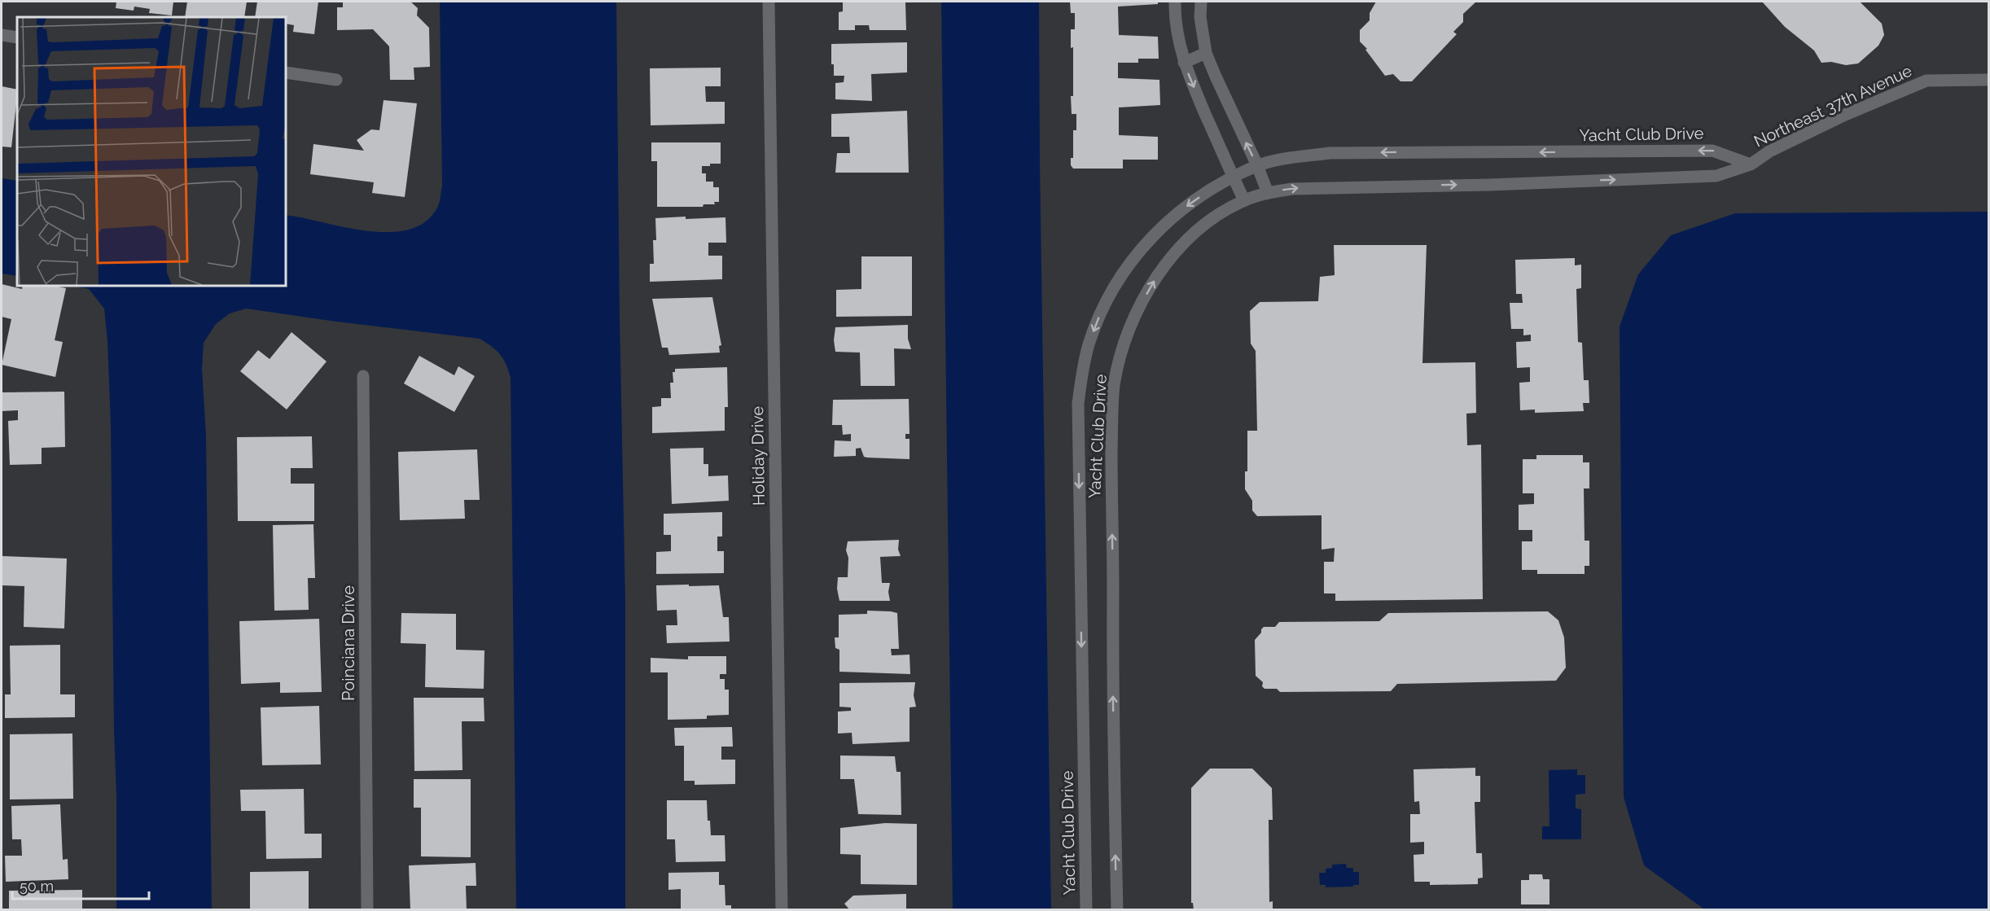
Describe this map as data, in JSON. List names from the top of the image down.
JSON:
{
  "streets": {
    "street": [
      "Northeast 37th Avenue",
      "Yacht Club Drive",
      "Holiday Drive",
      "Poinciana Drive"
    ]
  },
  "crossings": [
    ["Northeast 37th Avenue", "Yacht Club Drive"]
  ],
  "scale_bar": "50 m"
}
